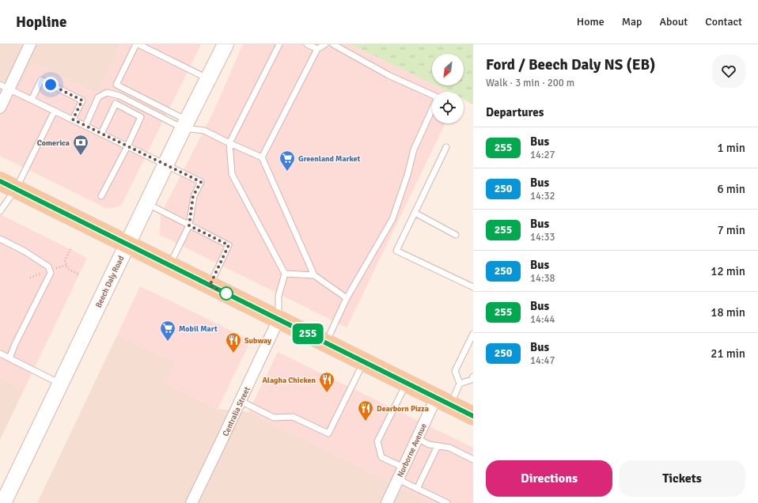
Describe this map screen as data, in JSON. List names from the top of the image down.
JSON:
{
  "streets": {
    "main road": ["Beech Daly Road"],
    "street": ["Centralia Street", "Norborne Avenue"]
  },
  "places": {
    "bank": ["Comerica"],
    "supermarket": ["Greenland Market", "Mobil Mart"],
    "restaurant": ["Subway", "Alagha Chicken", "Dearborn Pizza"]
  },
  "lines": ["bus line 255"],
  "north": "bottom left",
  "page": {
    "header": "Hopline",
    "nav": [
      "Home",
      "Map",
      "About",
      "Contact"
    ],
    "on_map": "255",
    "heading": [
      ["Ford / Beech Daly NS (EB)", "Walk · 3 min · 200 m"],
      "Departures"
    ],
    "list": [
      {
        "mark": "255",
        "name": "Bus",
        "note": "14:27",
        "value": "1 min"
      },
      {
        "mark": "250",
        "name": "Bus",
        "note": "14:32",
        "value": "6 min"
      },
      {
        "mark": "255",
        "name": "Bus",
        "note": "14:33",
        "value": "7 min"
      },
      {
        "mark": "250",
        "name": "Bus",
        "note": "14:38",
        "value": "12 min"
      },
      {
        "mark": "255",
        "name": "Bus",
        "note": "14:44",
        "value": "18 min"
      },
      {
        "mark": "250",
        "name": "Bus",
        "note": "14:47",
        "value": "21 min"
      }
    ],
    "buttons": ["Directions", "Tickets"]
  }
}
